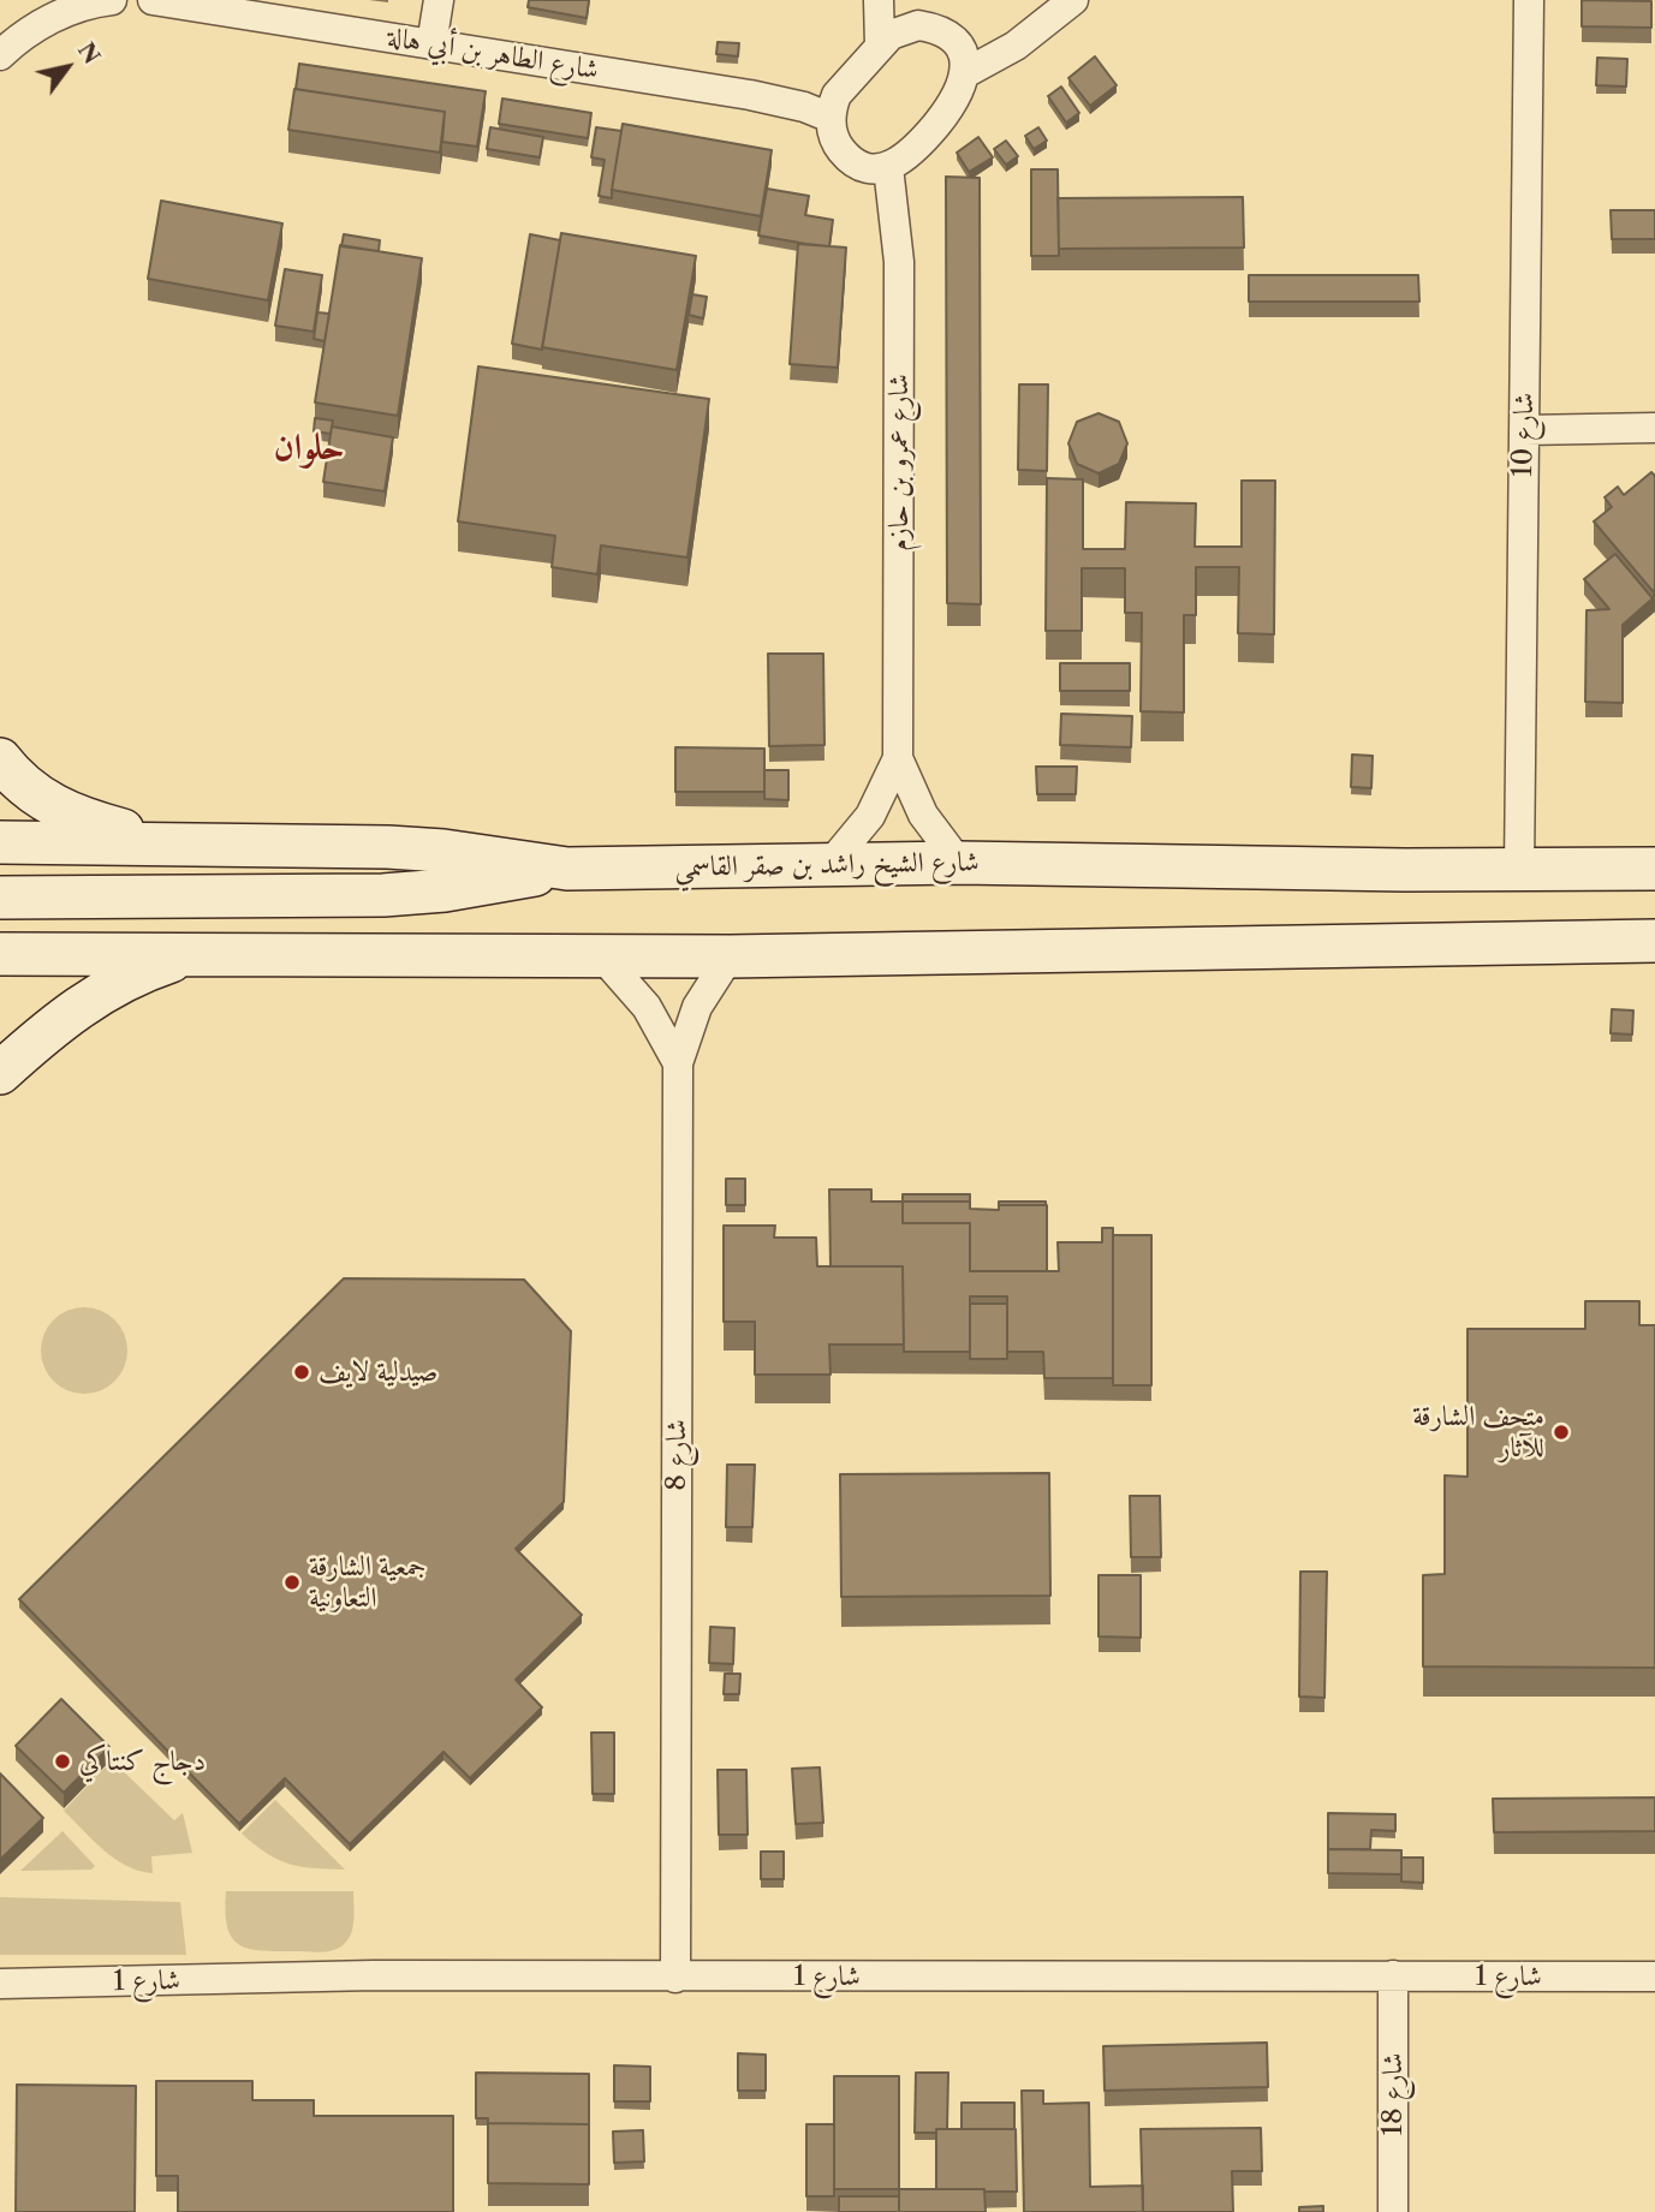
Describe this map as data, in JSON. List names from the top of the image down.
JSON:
{
  "streets": {
    "main road": ["شارع الشيخ راشد بن صقر القاسمي"],
    "street": [
      "شارع الطاهر بن أبي هالة",
      "شارع 10",
      "شارع عمرو بن حازم",
      "شارع 8",
      "شارع 1",
      "شارع 18"
    ]
  },
  "crossings": [
    ["شارع الطاهر بن أبي هالة", "شارع عمرو بن حازم"],
    ["شارع 10", "شارع الشيخ راشد بن صقر القاسمي"],
    ["شارع عمرو بن حازم", "شارع الشيخ راشد بن صقر القاسمي"],
    ["شارع 8", "شارع 1"],
    ["شارع 1", "شارع 18"]
  ],
  "districts": ["حلوان"],
  "places": [
    "صيدلية لايف",
    "متحف الشارقة للآثار",
    "جمعية الشارقة التعاونية",
    "دجاج كنتاكي"
  ],
  "north": "top right"
}
